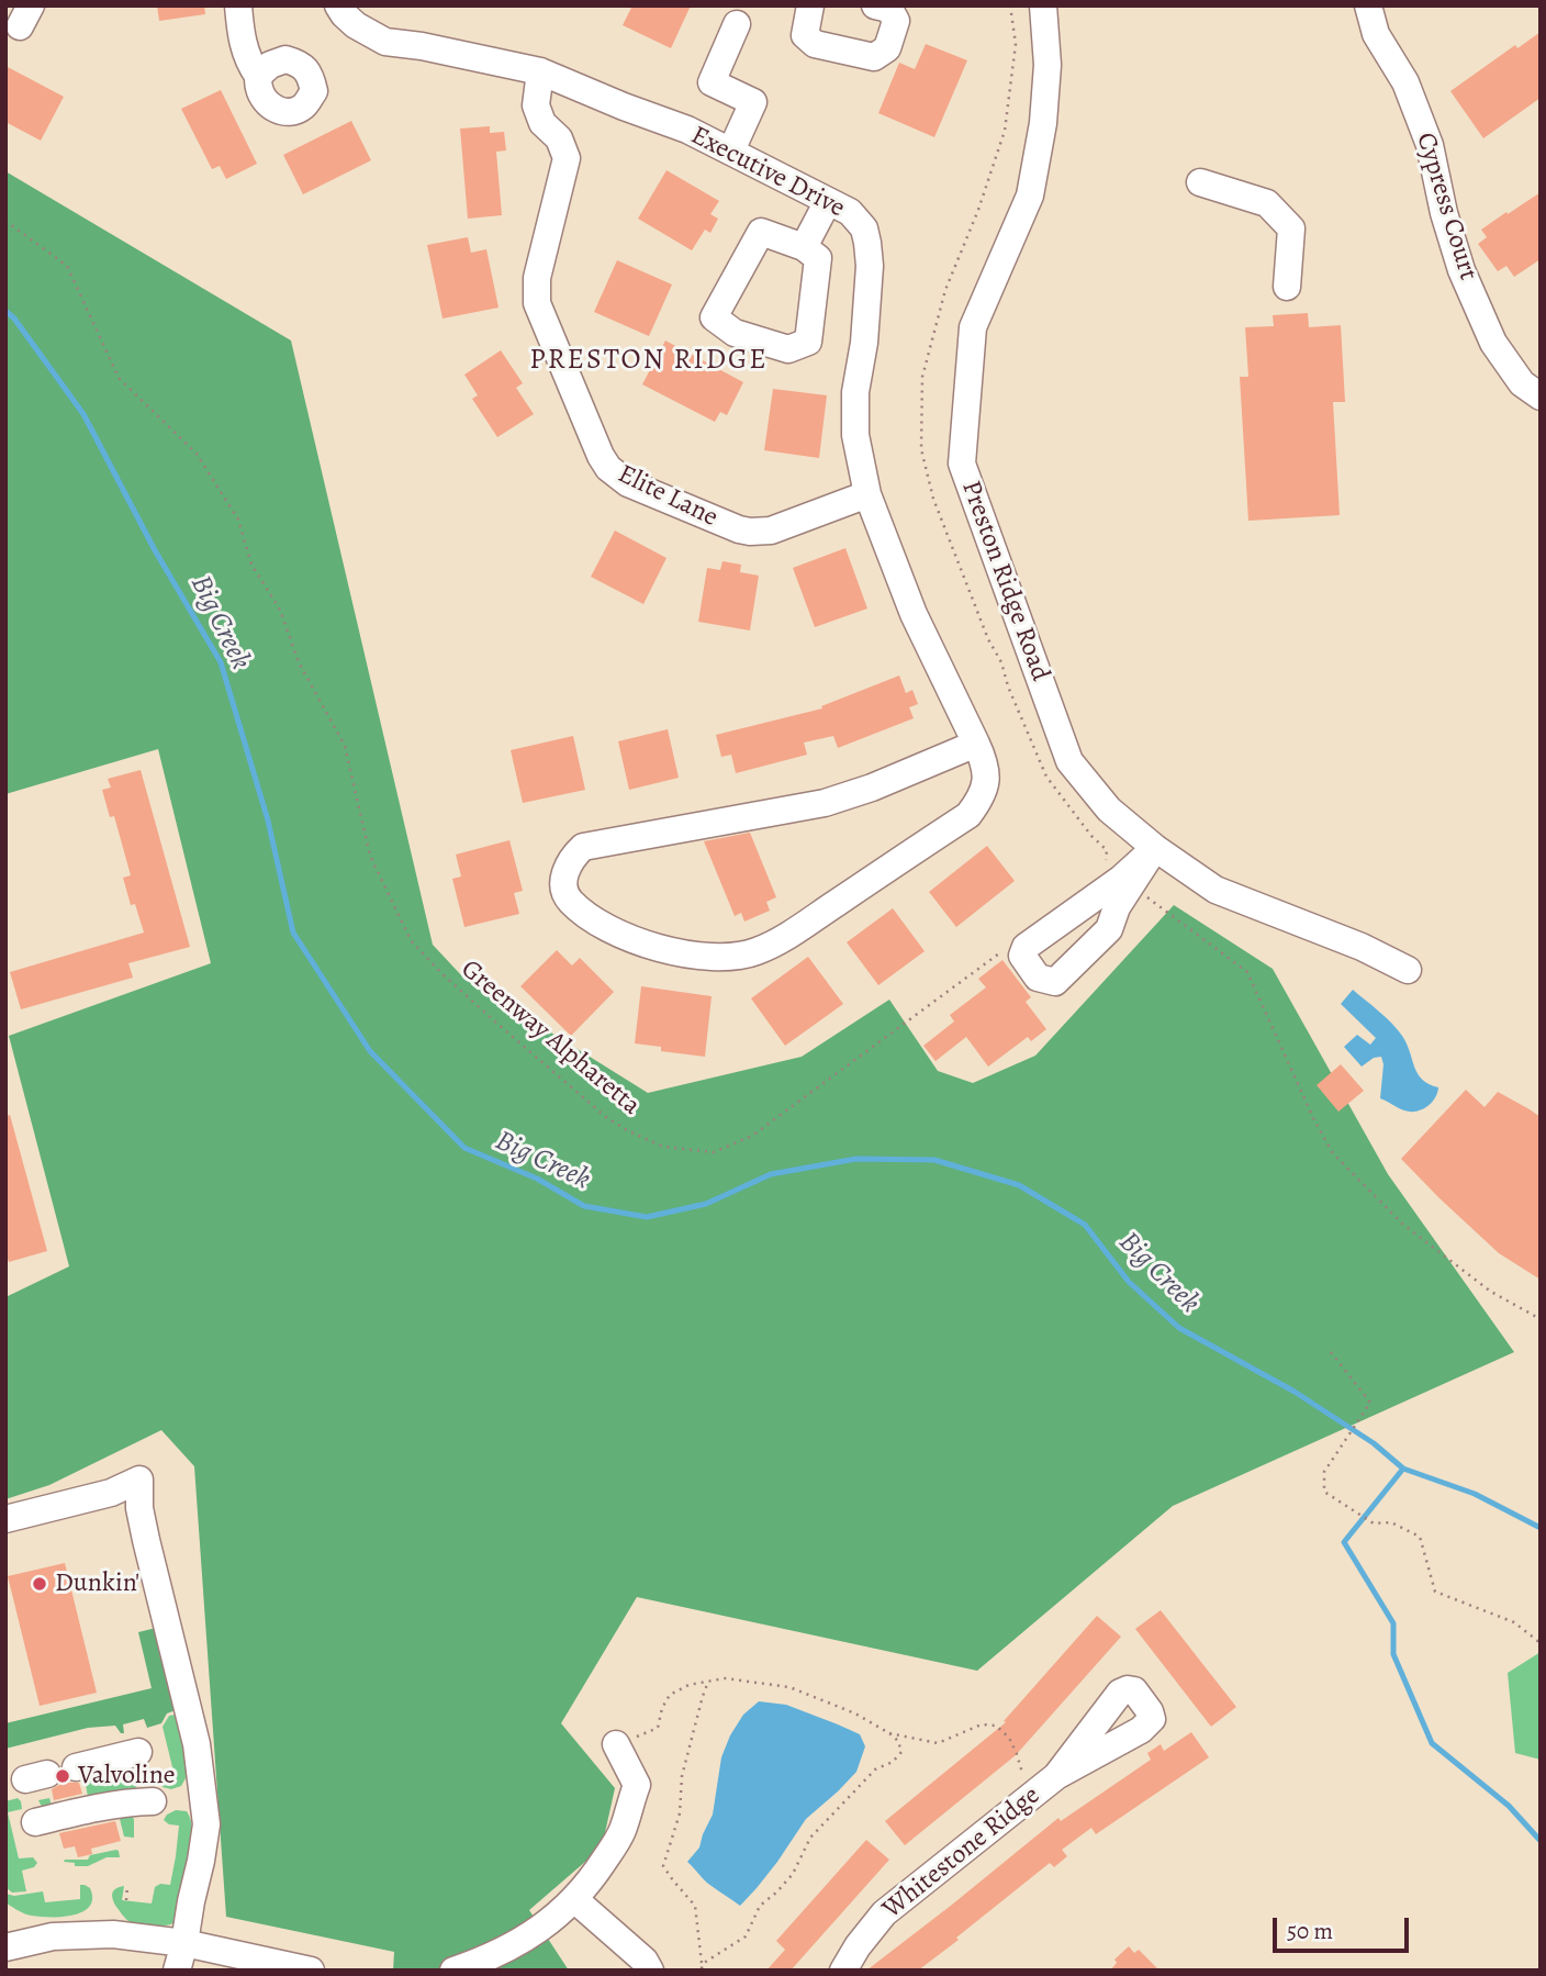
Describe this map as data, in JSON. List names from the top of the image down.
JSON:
{
  "streets": {
    "street": [
      "Executive Drive",
      "Cypress Court",
      "Elite Lane",
      "Preston Ridge Road",
      "Whitestone Ridge"
    ],
    "path": ["Greenway Alpharetta"]
  },
  "crossings": [
    ["Executive Drive", "Elite Lane"]
  ],
  "districts": ["PRESTON RIDGE"],
  "water": ["Big Creek"],
  "places": ["Dunkin'", "Valvoline"],
  "scale_bar": "50 m"
}
